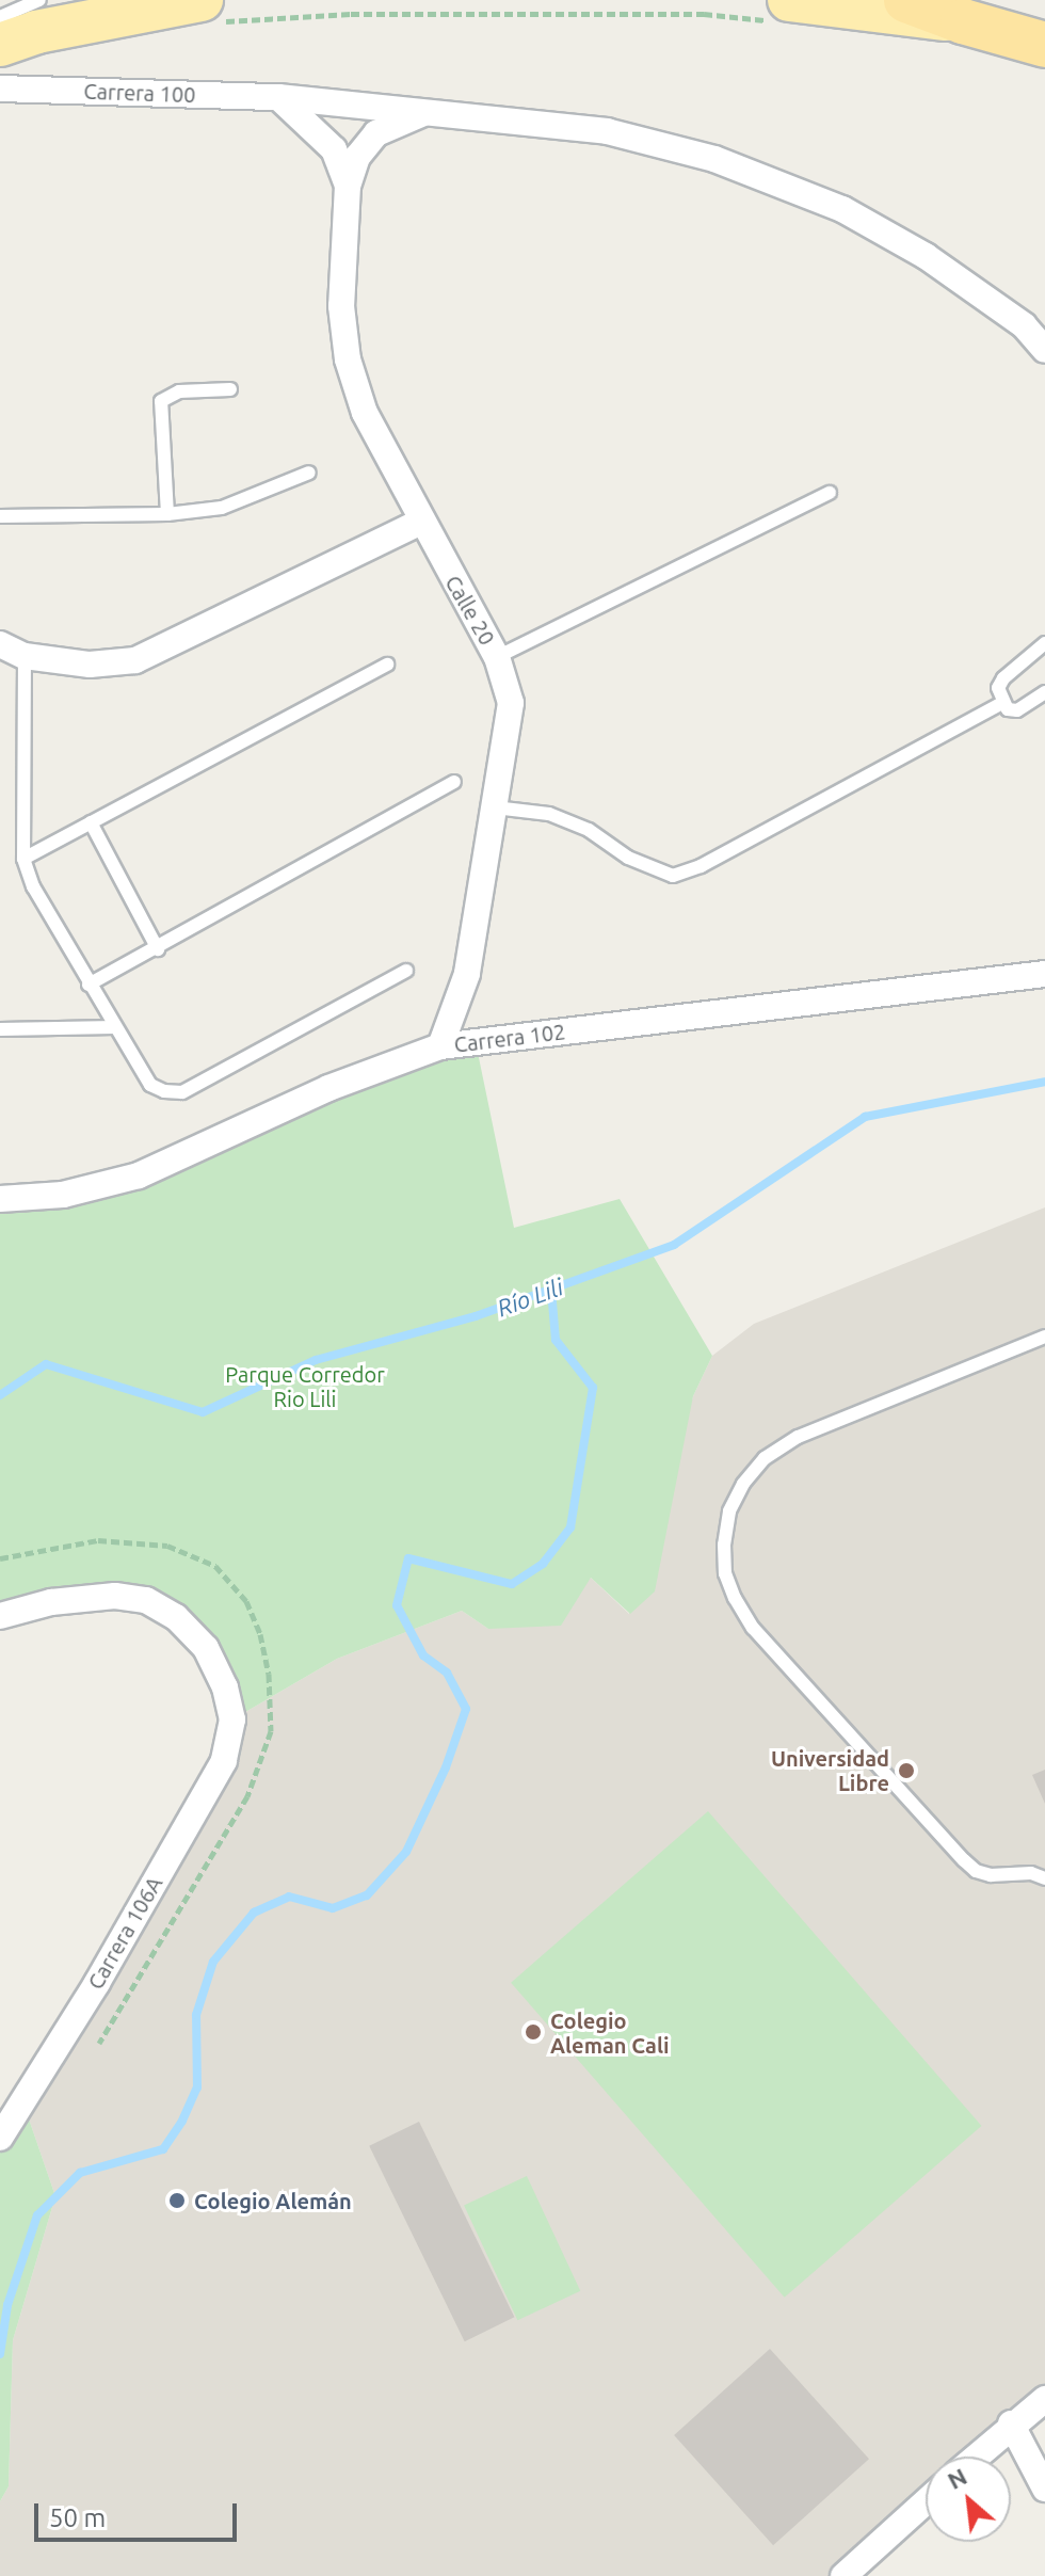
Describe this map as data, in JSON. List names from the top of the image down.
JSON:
{
  "streets": {
    "street": [
      "Carrera 100",
      "Calle 20",
      "Carrera 102",
      "Carrera 106A"
    ]
  },
  "crossings": [
    ["Carrera 100", "Calle 20"],
    ["Calle 20", "Carrera 102"]
  ],
  "water": ["Río Lili"],
  "parks": ["Parque Corredor Rio Lili"],
  "places": ["Universidad Libre", "Colegio Aleman Cali", "Colegio Alemán"],
  "scale_bar": "50 m",
  "north": "top left"
}
